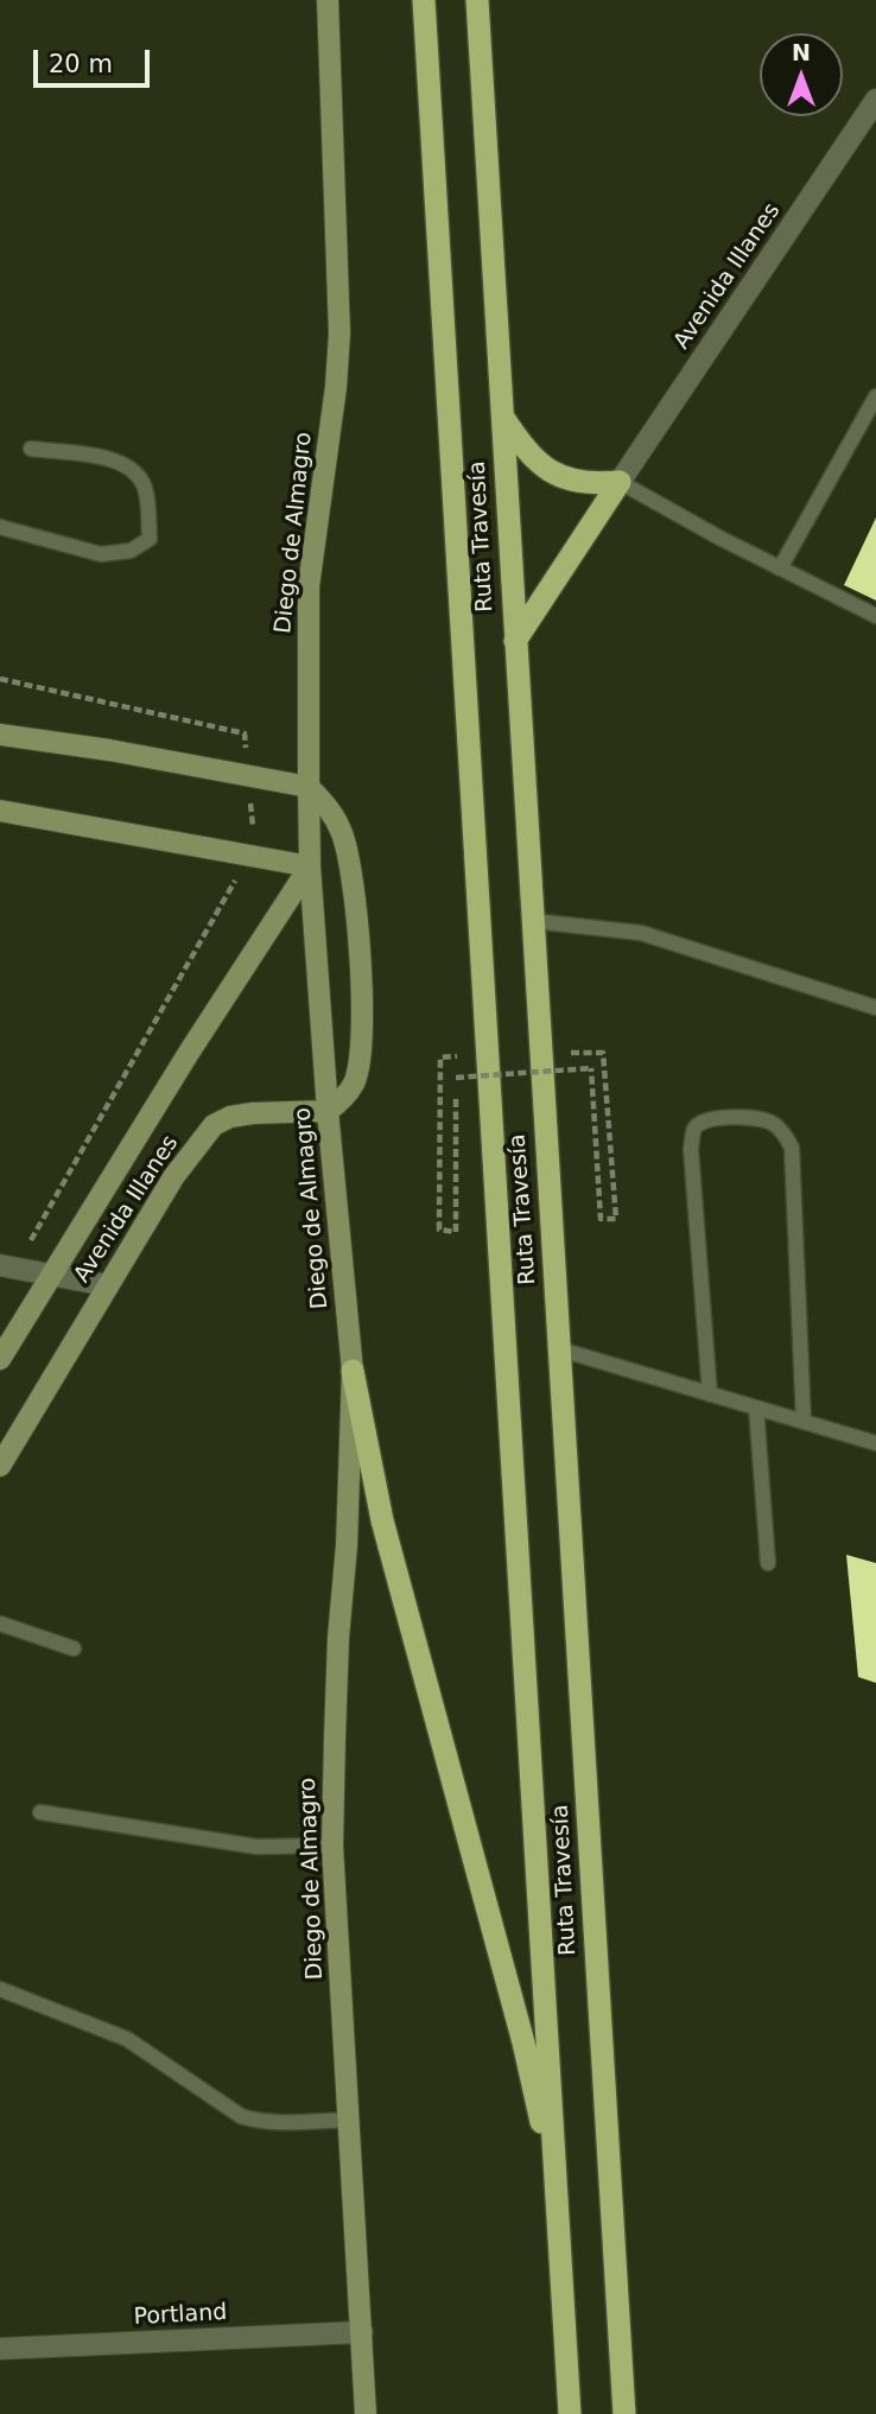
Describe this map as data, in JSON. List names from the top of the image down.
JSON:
{
  "streets": {
    "highway": ["Ruta Travesía"],
    "main road": ["Avenida Illanes", "Diego de Almagro"],
    "street": ["Portland"]
  },
  "crossings": [
    ["Avenida Illanes", "Diego de Almagro"],
    ["Diego de Almagro", "Portland"]
  ],
  "scale_bar": "20 m",
  "north": "top"
}
